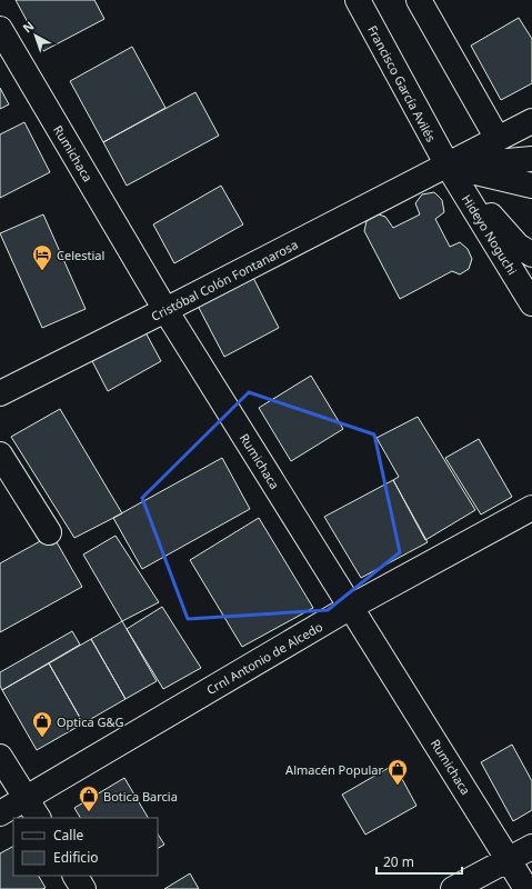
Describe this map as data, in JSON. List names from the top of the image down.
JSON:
{
  "streets": {
    "street": [
      "Francisco García Avilés",
      "Rumichaca",
      "Hideyo Noguchi",
      "Cristóbal Colón Fontanarosa",
      "Crnl Antonio de Alcedo"
    ]
  },
  "crossings": [
    ["Francisco García Avilés", "Hideyo Noguchi"],
    ["Francisco García Avilés", "Cristóbal Colón Fontanarosa"],
    ["Rumichaca", "Cristóbal Colón Fontanarosa"],
    ["Rumichaca", "Crnl Antonio de Alcedo"],
    ["Hideyo Noguchi", "Cristóbal Colón Fontanarosa"]
  ],
  "places": {
    "hotel": ["Celestial"],
    "shop": ["Optica G&G", "Almacén Popular", "Botica Barcia"]
  },
  "legend": ["Calle", "Edificio"],
  "scale_bar": "20 m",
  "north": "top left"
}
